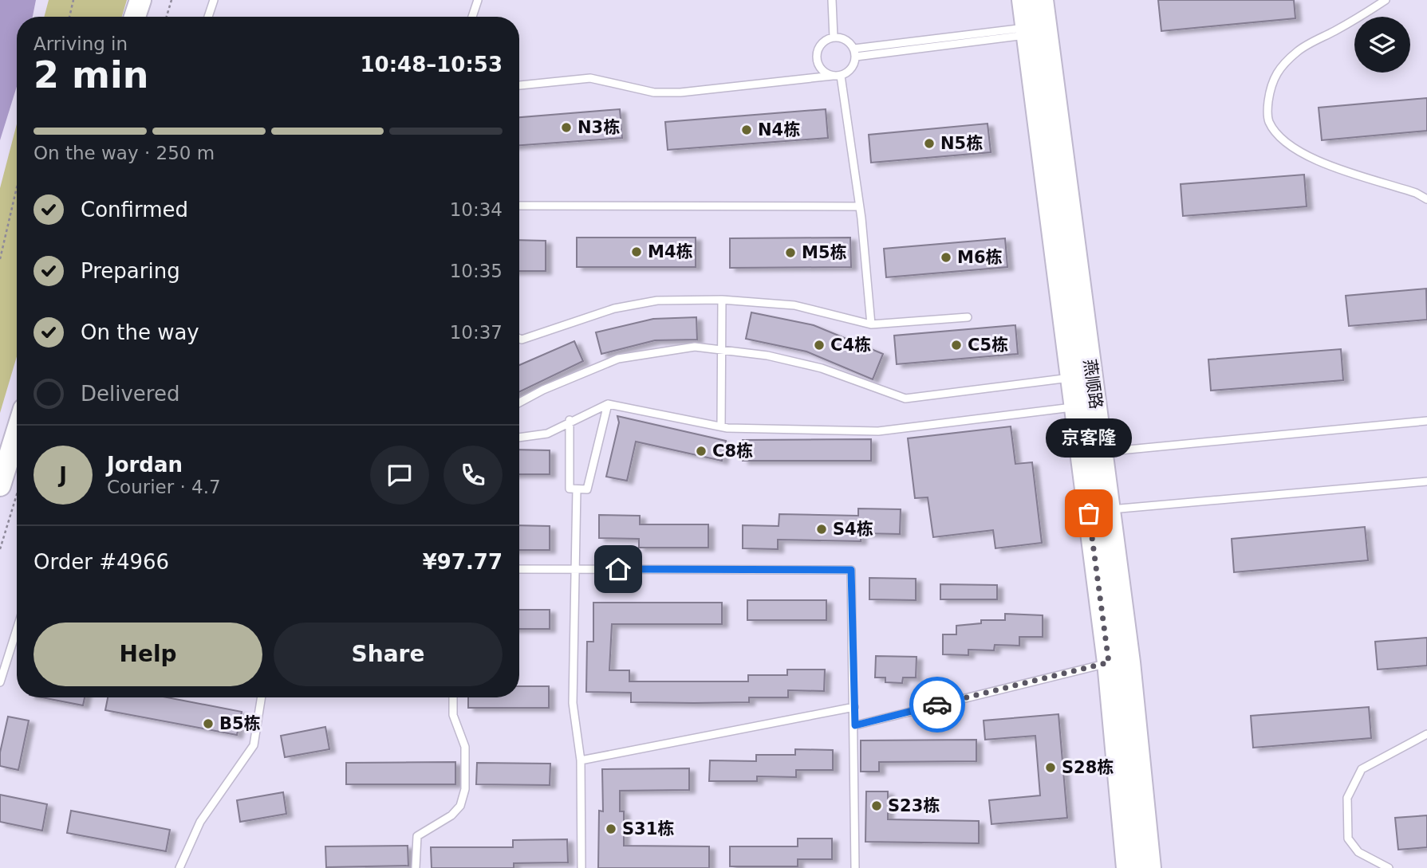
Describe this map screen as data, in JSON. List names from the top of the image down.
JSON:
{
  "streets": {
    "main road": ["燕顺路"]
  },
  "places": [
    "N3栋",
    "N4栋",
    "N5栋",
    "M4栋",
    "M5栋",
    "M6栋",
    "C4栋",
    "C5栋",
    "C8栋",
    "京客隆",
    "S4栋",
    "B5栋",
    "S28栋",
    "S23栋",
    "S31栋"
  ],
  "page": {
    "heading": ["2 min", "Arriving in", "10:48–10:53"],
    "panel": [
      "Jordan",
      "Courier · 4.7",
      "Order #4966",
      "¥97.77"
    ],
    "bar": "On the way · 250 m",
    "list": [
      ["Confirmed", "10:34"],
      ["Preparing", "10:35"],
      ["On the way", "10:37"],
      "Delivered"
    ],
    "bubble": "京客隆",
    "round": "J",
    "buttons": ["Help", "Share"]
  }
}
